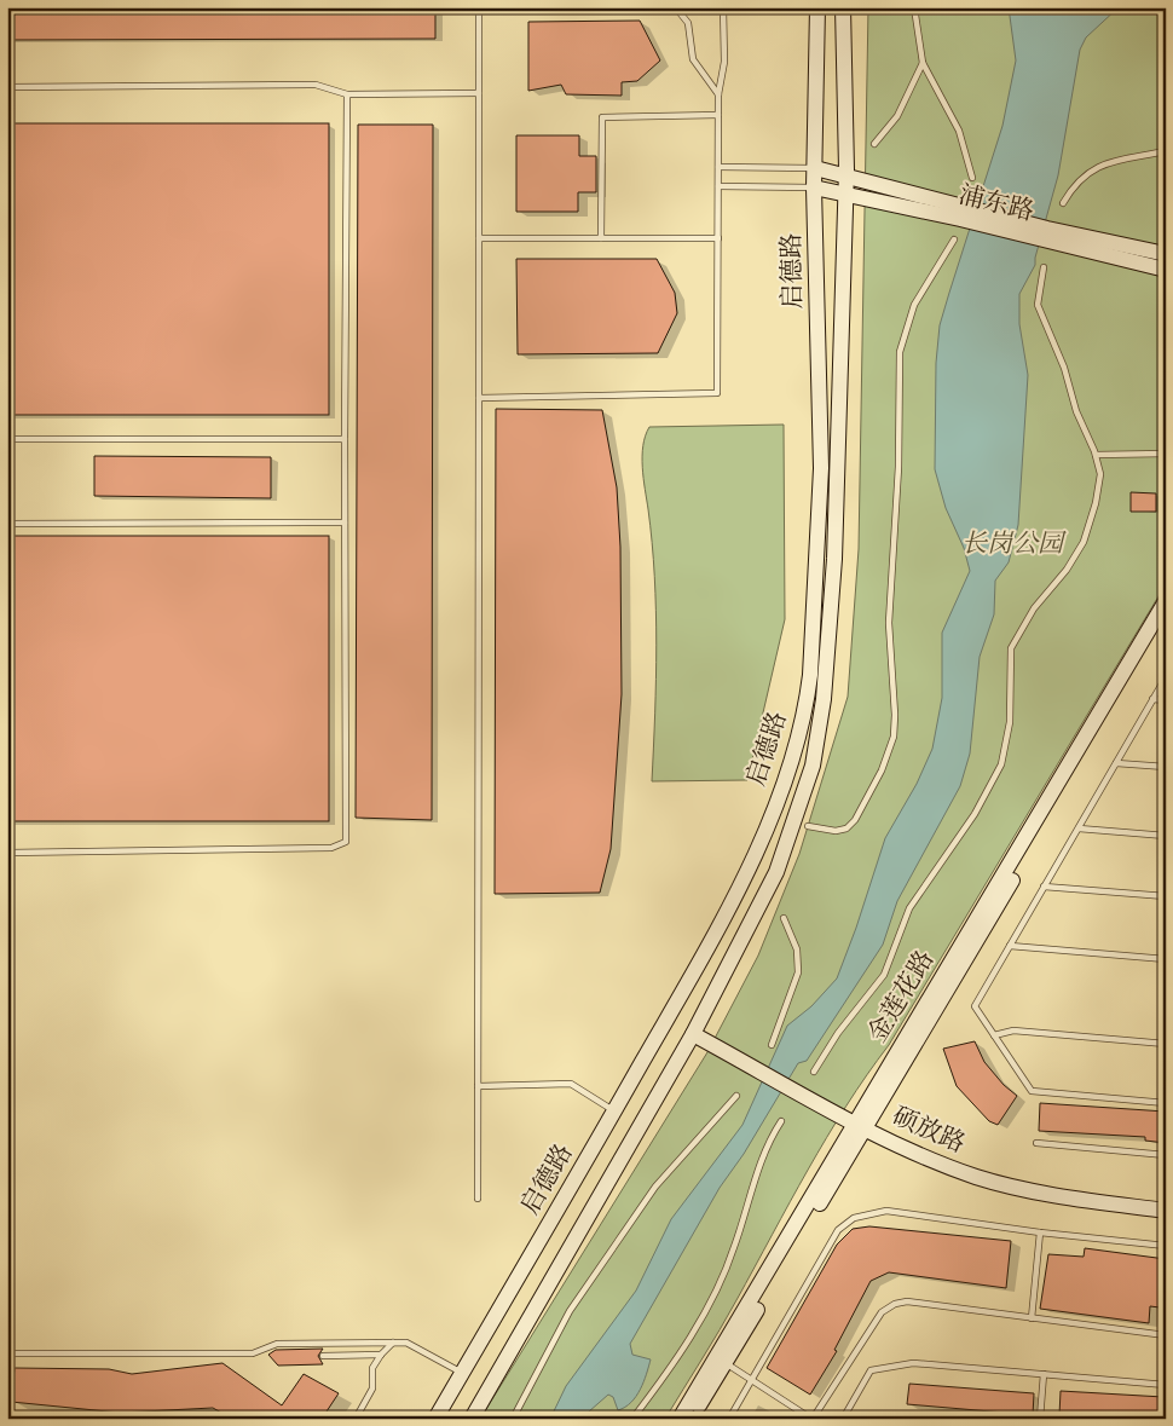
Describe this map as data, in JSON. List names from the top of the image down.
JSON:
{
  "streets": {
    "main road": [
      "浦东路",
      "启德路",
      "金莲花路",
      "硕放路"
    ]
  },
  "crossings": [
    ["浦东路", "启德路"],
    ["启德路", "硕放路"],
    ["金莲花路", "硕放路"]
  ],
  "parks": ["长岗公园"]
}
